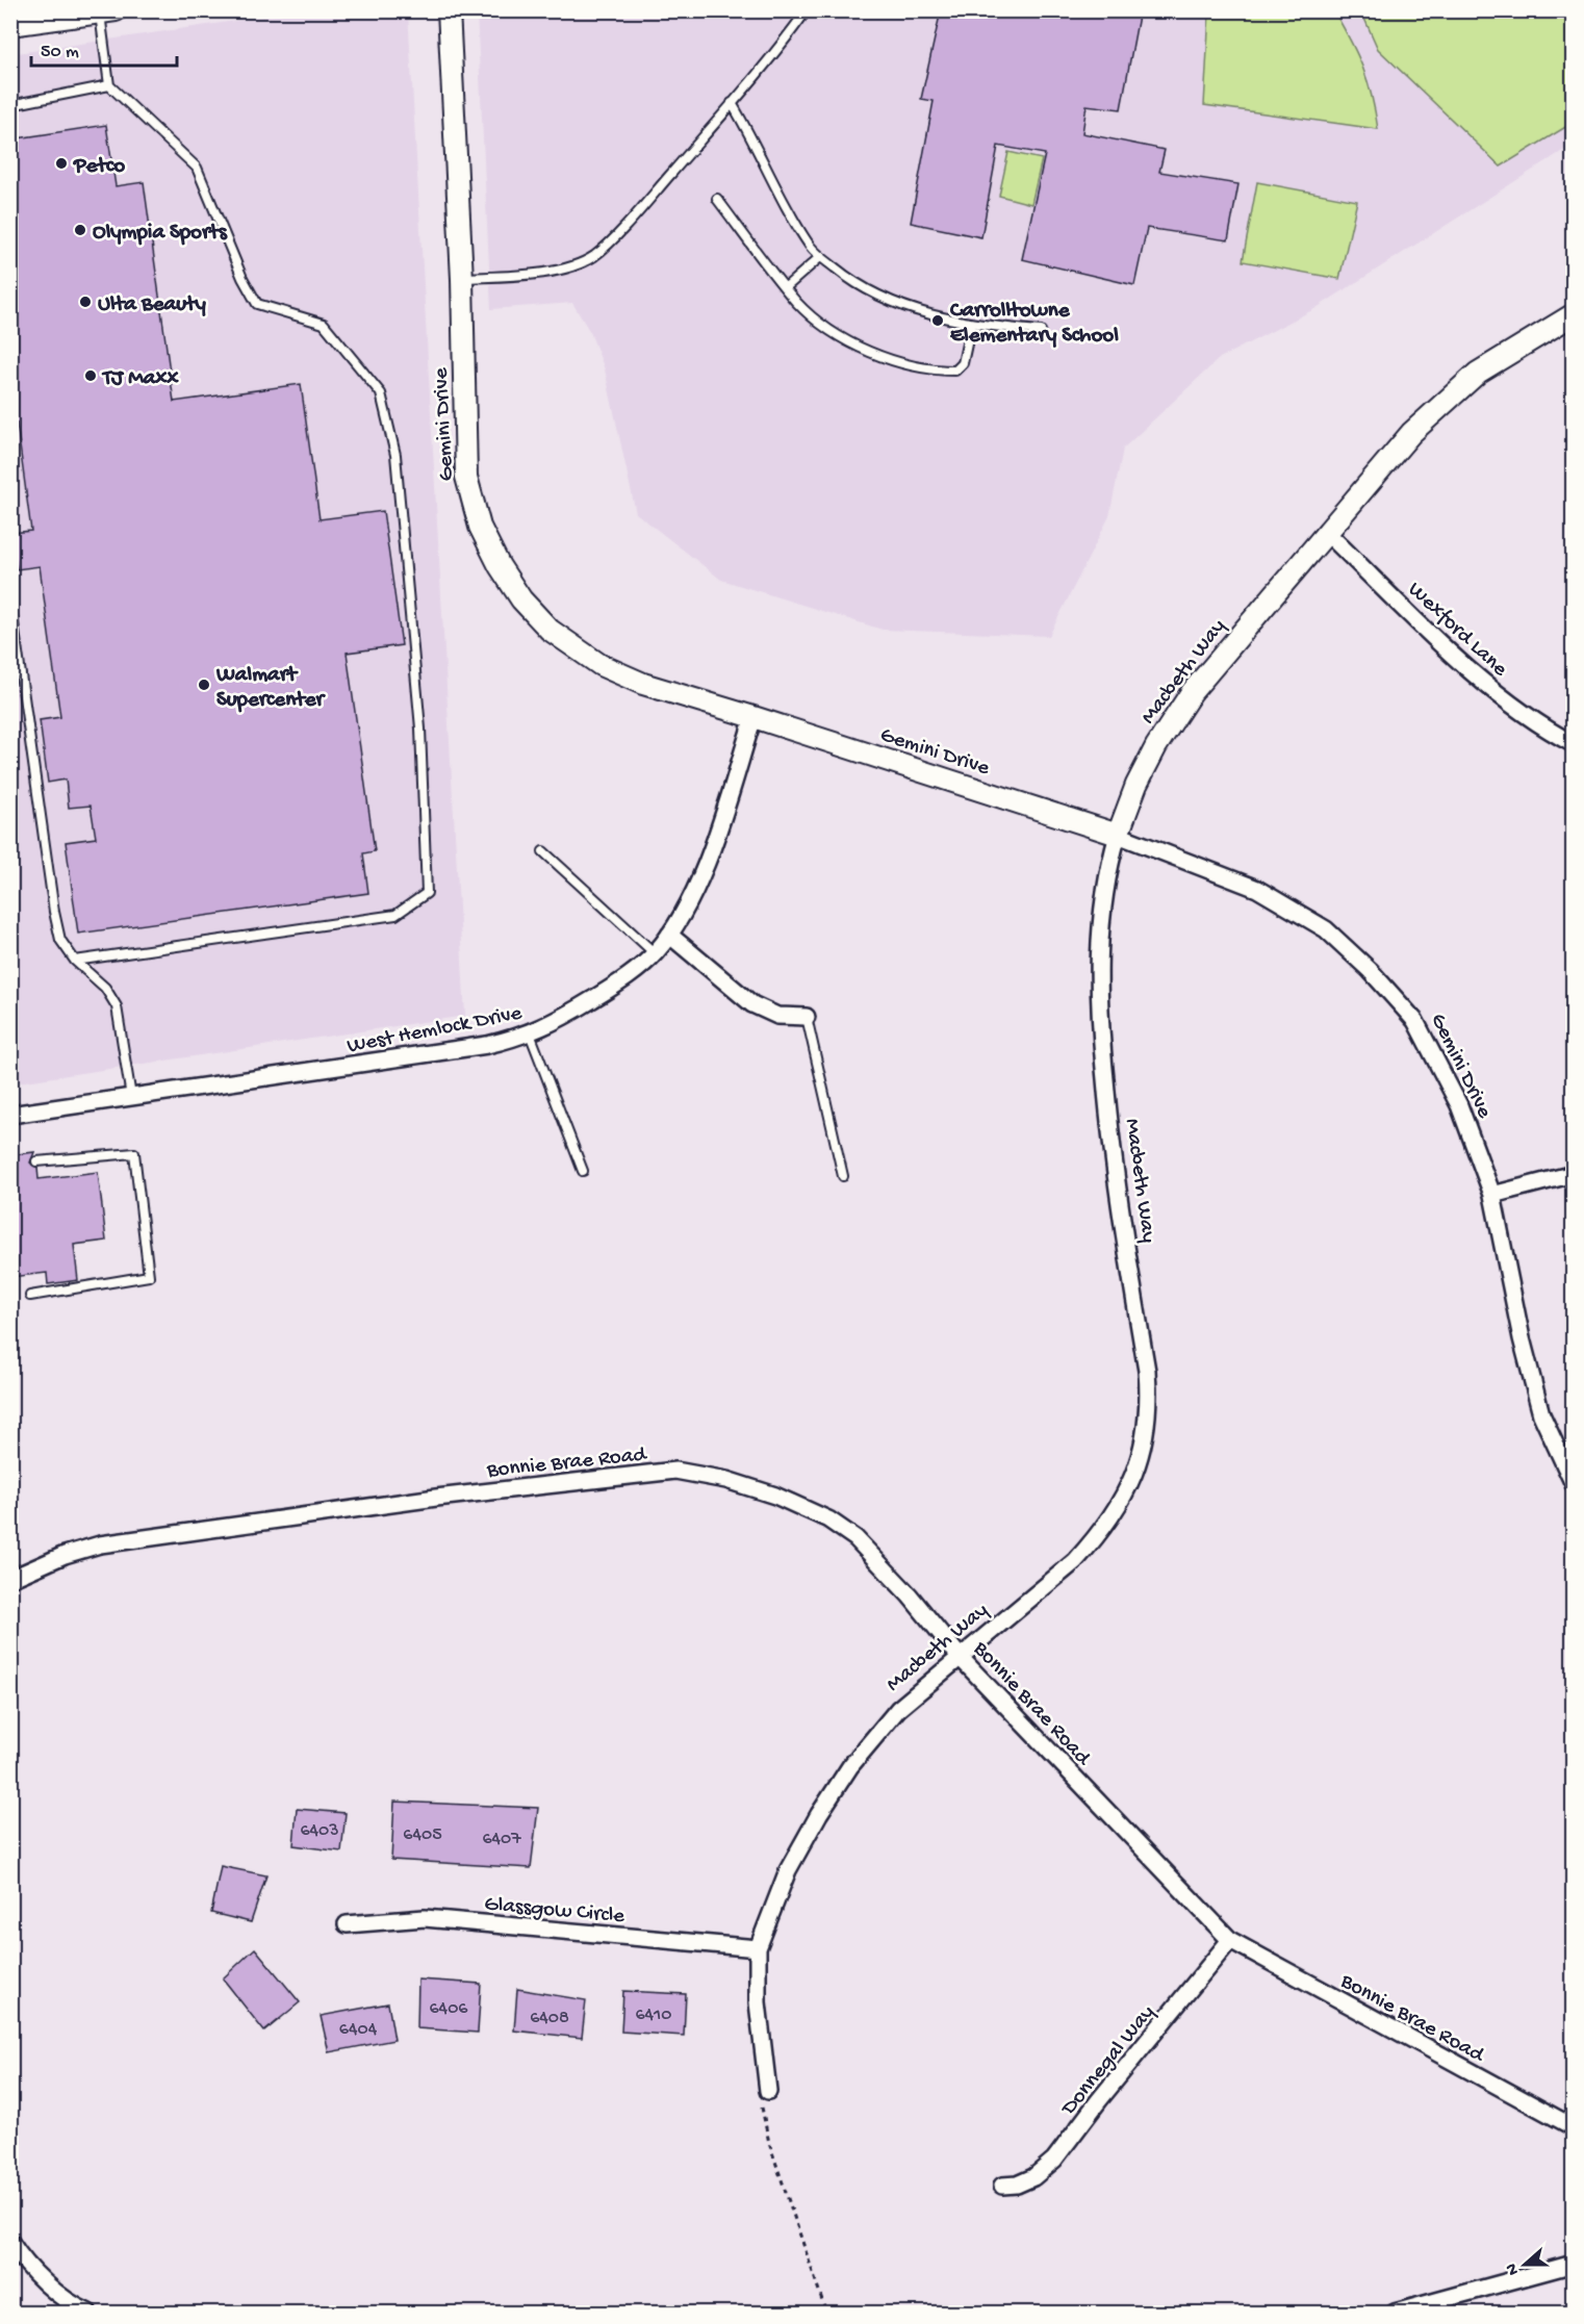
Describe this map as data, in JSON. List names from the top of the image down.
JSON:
{
  "streets": {
    "street": [
      "Gemini Drive",
      "Wexford Lane",
      "Macbeth Way",
      "West Hemlock Drive",
      "Bonnie Brae Road",
      "Glassgow Circle",
      "Donnegal Way"
    ]
  },
  "crossings": [
    ["Gemini Drive", "Macbeth Way"],
    ["Gemini Drive", "West Hemlock Drive"],
    ["Wexford Lane", "Macbeth Way"],
    ["Macbeth Way", "Bonnie Brae Road"],
    ["Macbeth Way", "Glassgow Circle"],
    ["Bonnie Brae Road", "Donnegal Way"]
  ],
  "places": [
    "Petco",
    "Olympia Sports",
    "Ulta Beauty",
    "Carrolltowne Elementary School",
    "TJ Maxx",
    "Walmart Supercenter"
  ],
  "house_numbers": [
    "6403",
    "6405",
    "6407",
    "6406",
    "6410",
    "6408",
    "6404"
  ],
  "scale_bar": "50 m",
  "north": "left"
}
